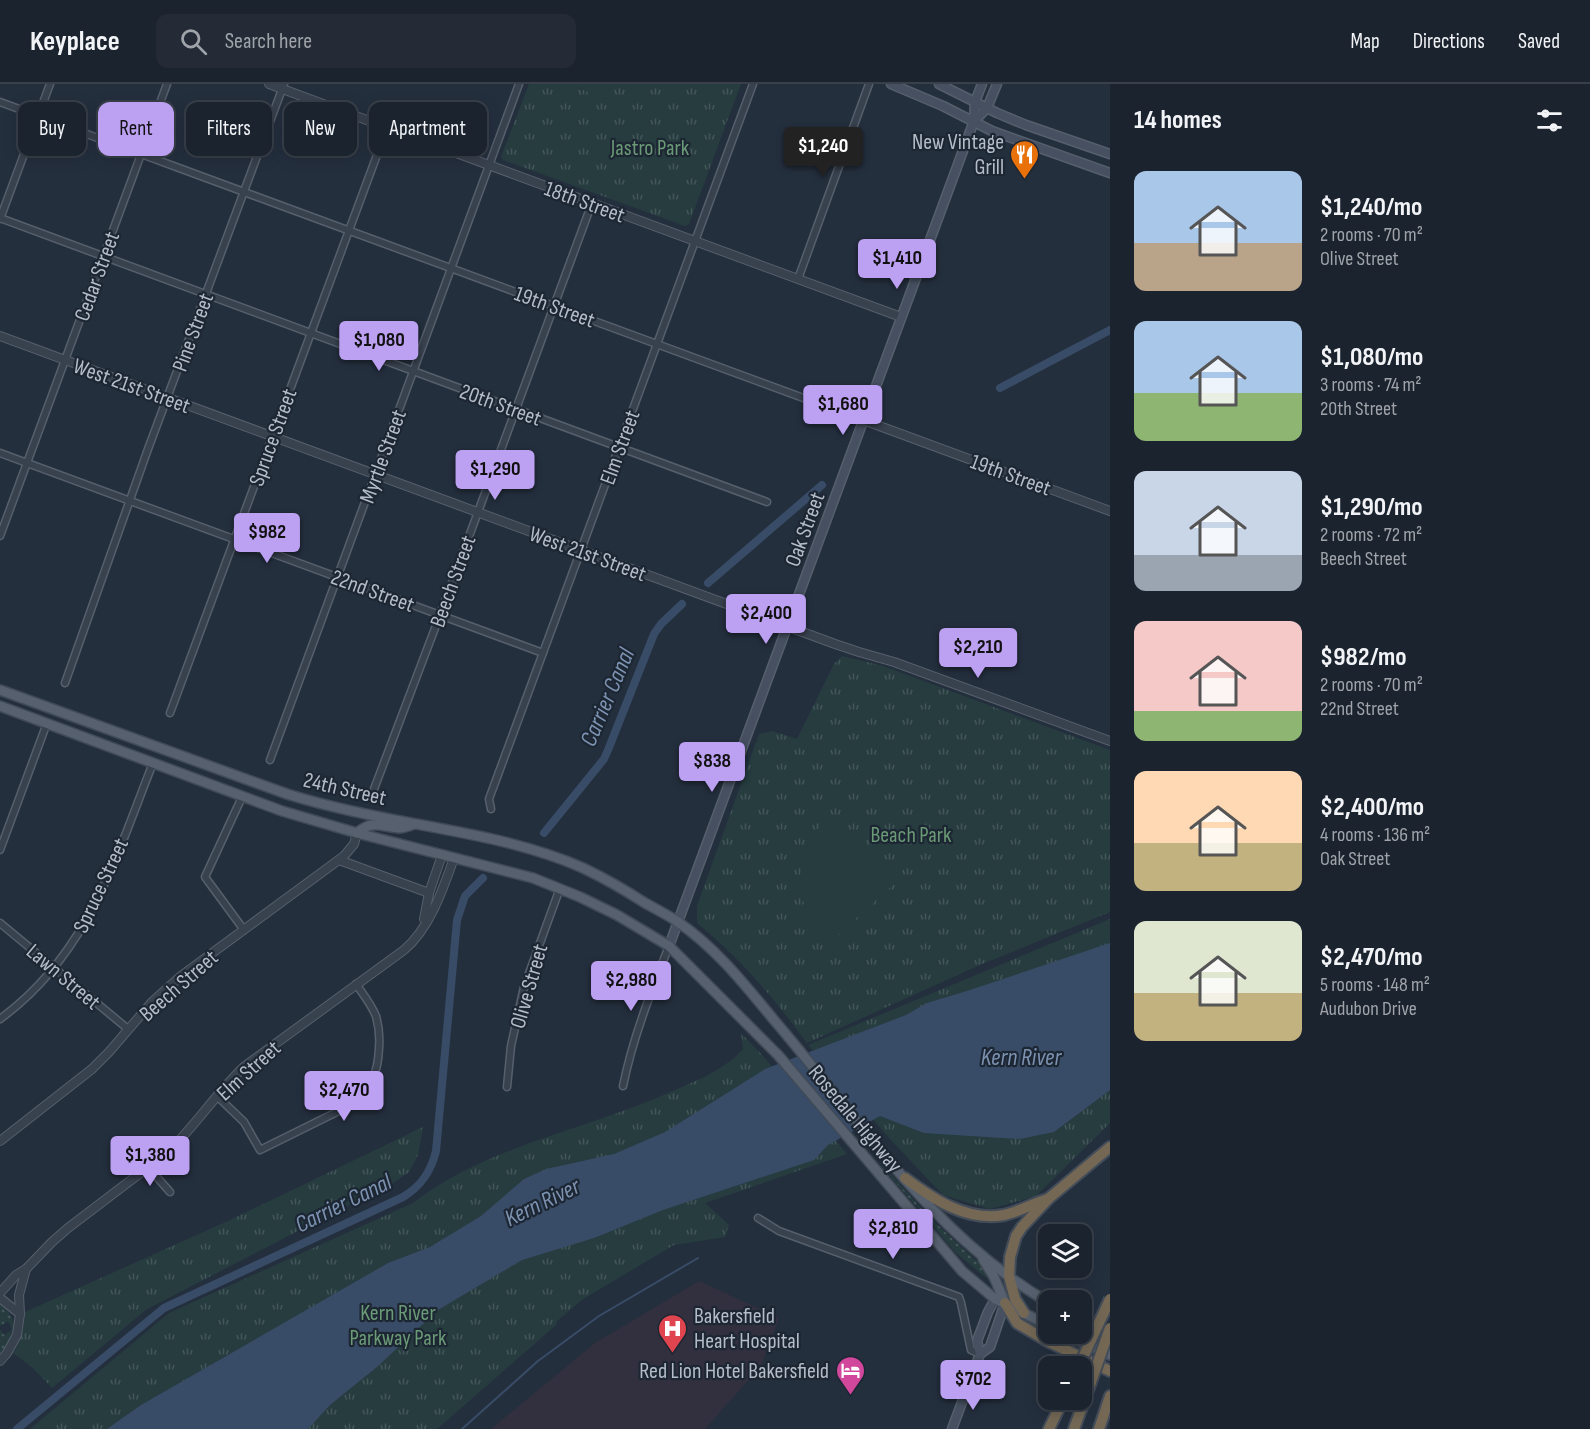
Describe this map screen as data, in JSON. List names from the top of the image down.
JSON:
{
  "streets": {
    "main road": ["Oak Street", "24th Street", "Rosedale Highway"],
    "street": [
      "18th Street",
      "Cedar Street",
      "19th Street",
      "Pine Street",
      "West 21st Street",
      "20th Street",
      "Spruce Street",
      "Elm Street",
      "Myrtle Street",
      "Beech Street",
      "22nd Street",
      "Lawn Street",
      "Olive Street"
    ]
  },
  "crossings": [
    ["18th Street", "Pine Street"],
    ["18th Street", "Elm Street"],
    ["18th Street", "Myrtle Street"],
    ["18th Street", "Oak Street"],
    ["18th Street", "Beech Street"],
    ["Cedar Street", "West 21st Street"],
    ["Cedar Street", "20th Street"],
    ["Cedar Street", "22nd Street"],
    ["19th Street", "Pine Street"],
    ["19th Street", "Spruce Street"],
    ["19th Street", "Elm Street"],
    ["19th Street", "Myrtle Street"],
    ["19th Street", "Oak Street"],
    ["19th Street", "Beech Street"],
    ["Pine Street", "West 21st Street"],
    ["Pine Street", "20th Street"],
    ["Pine Street", "22nd Street"],
    ["West 21st Street", "Spruce Street"],
    ["West 21st Street", "Elm Street"],
    ["West 21st Street", "Myrtle Street"],
    ["West 21st Street", "Oak Street"],
    ["West 21st Street", "Beech Street"],
    ["20th Street", "Spruce Street"],
    ["20th Street", "Elm Street"],
    ["20th Street", "Myrtle Street"],
    ["20th Street", "Beech Street"],
    ["Spruce Street", "22nd Street"],
    ["Spruce Street", "24th Street"],
    ["Spruce Street", "Lawn Street"],
    ["Elm Street", "22nd Street"],
    ["Elm Street", "24th Street"],
    ["Myrtle Street", "22nd Street"],
    ["Oak Street", "24th Street"],
    ["Oak Street", "Rosedale Highway"],
    ["Beech Street", "22nd Street"],
    ["Beech Street", "24th Street"],
    ["Beech Street", "Lawn Street"],
    ["24th Street", "Olive Street"],
    ["24th Street", "Rosedale Highway"]
  ],
  "water": ["Carrier Canal", "Kern River"],
  "parks": ["Jastro Park", "Beach Park", "Kern River Parkway Park"],
  "places": {
    "restaurant": ["New Vintage Grill"],
    "hospital": ["Bakersfield Heart Hospital"],
    "hotel": ["Red Lion Hotel Bakersfield"]
  },
  "page": {
    "header": "Keyplace",
    "search": "Search here",
    "nav": ["Map", "Directions", "Saved"],
    "heading": "14 homes",
    "chip": [
      "Buy",
      "Rent",
      "Filters",
      "New",
      "Apartment"
    ],
    "price": [
      "$1,240",
      "$1,410",
      "$1,080",
      "$1,680",
      "$1,290",
      "$982",
      "$2,400",
      "$2,210",
      "$838",
      "$2,980",
      "$2,470",
      "$1,380",
      "$2,810",
      "$702"
    ],
    "list": [
      {
        "name": "$1,240/mo",
        "note": "2 rooms · 70 m² · Olive Street"
      },
      {
        "name": "$1,080/mo",
        "note": "3 rooms · 74 m² · 20th Street"
      },
      {
        "name": "$1,290/mo",
        "note": "2 rooms · 72 m² · Beech Street"
      },
      {
        "name": "$982/mo",
        "note": "2 rooms · 70 m² · 22nd Street"
      },
      {
        "name": "$2,400/mo",
        "note": "4 rooms · 136 m² · Oak Street"
      },
      {
        "name": "$2,470/mo",
        "note": "5 rooms · 148 m² · Audubon Drive"
      }
    ],
    "map_buttons": ["+", "−"]
  }
}
